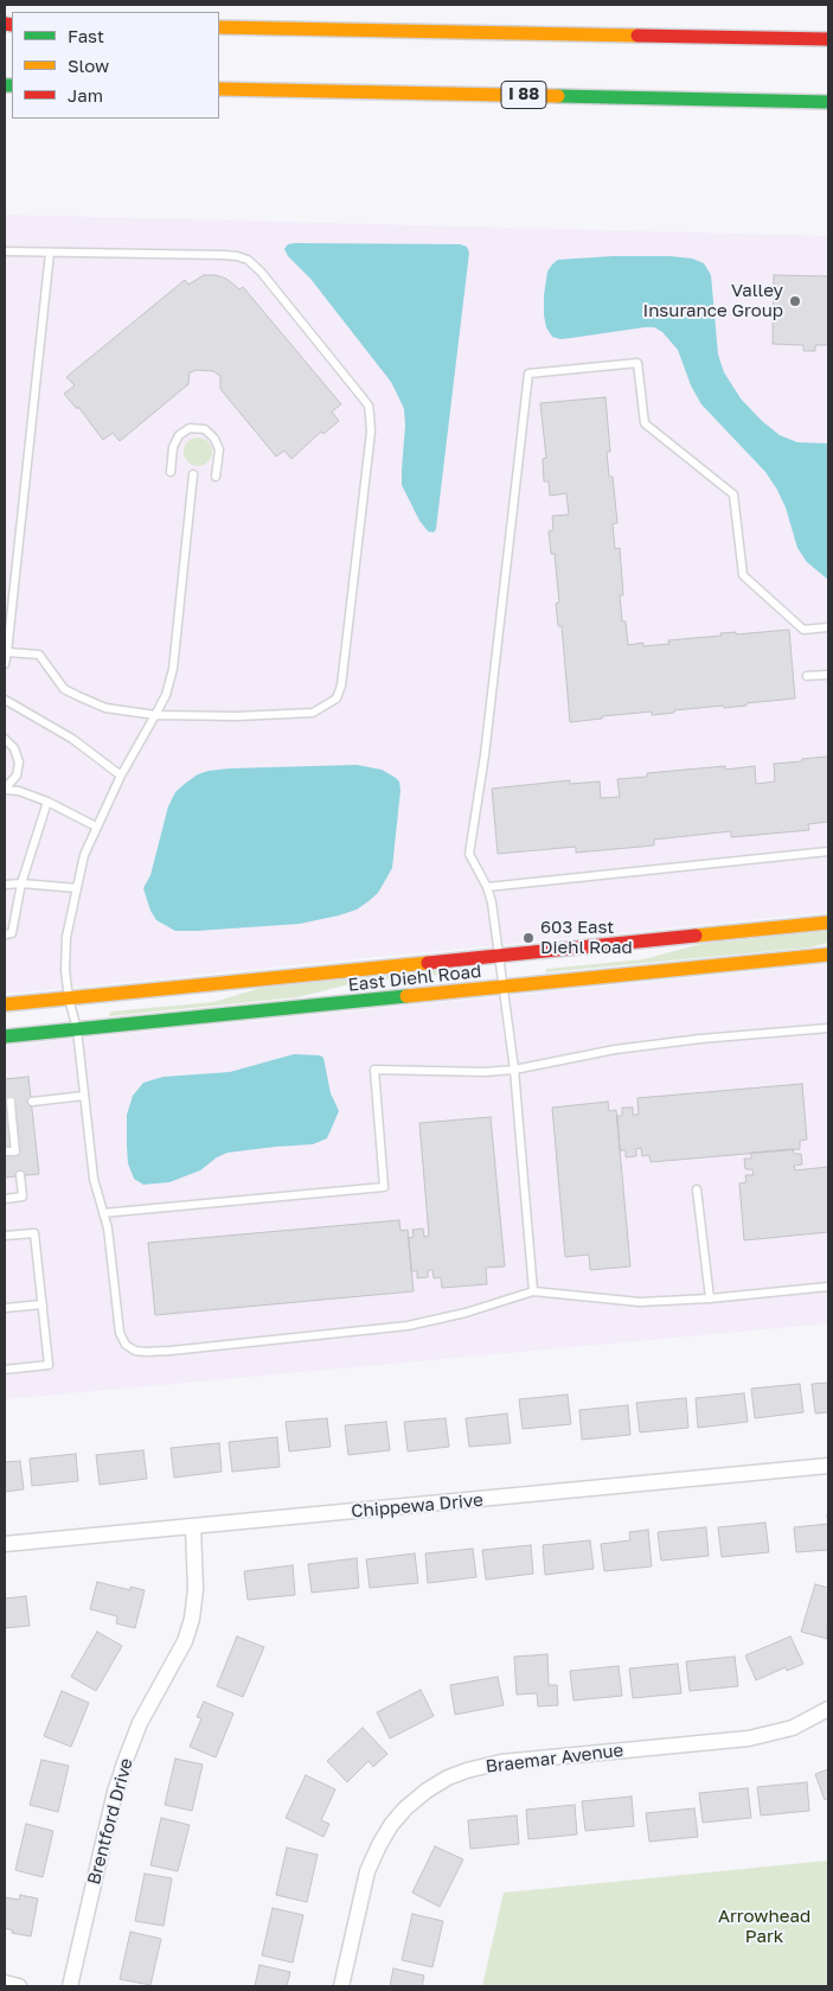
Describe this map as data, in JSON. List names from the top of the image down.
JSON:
{
  "streets": {
    "main road": ["I 88", "East Diehl Road"],
    "street": ["Chippewa Drive", "Braemar Avenue", "Brentford Drive"]
  },
  "crossings": [
    ["Chippewa Drive", "Brentford Drive"]
  ],
  "parks": ["Arrowhead Park"],
  "places": ["Valley Insurance Group", "603 East Diehl Road"],
  "legend": ["Fast", "Slow", "Jam"]
}
